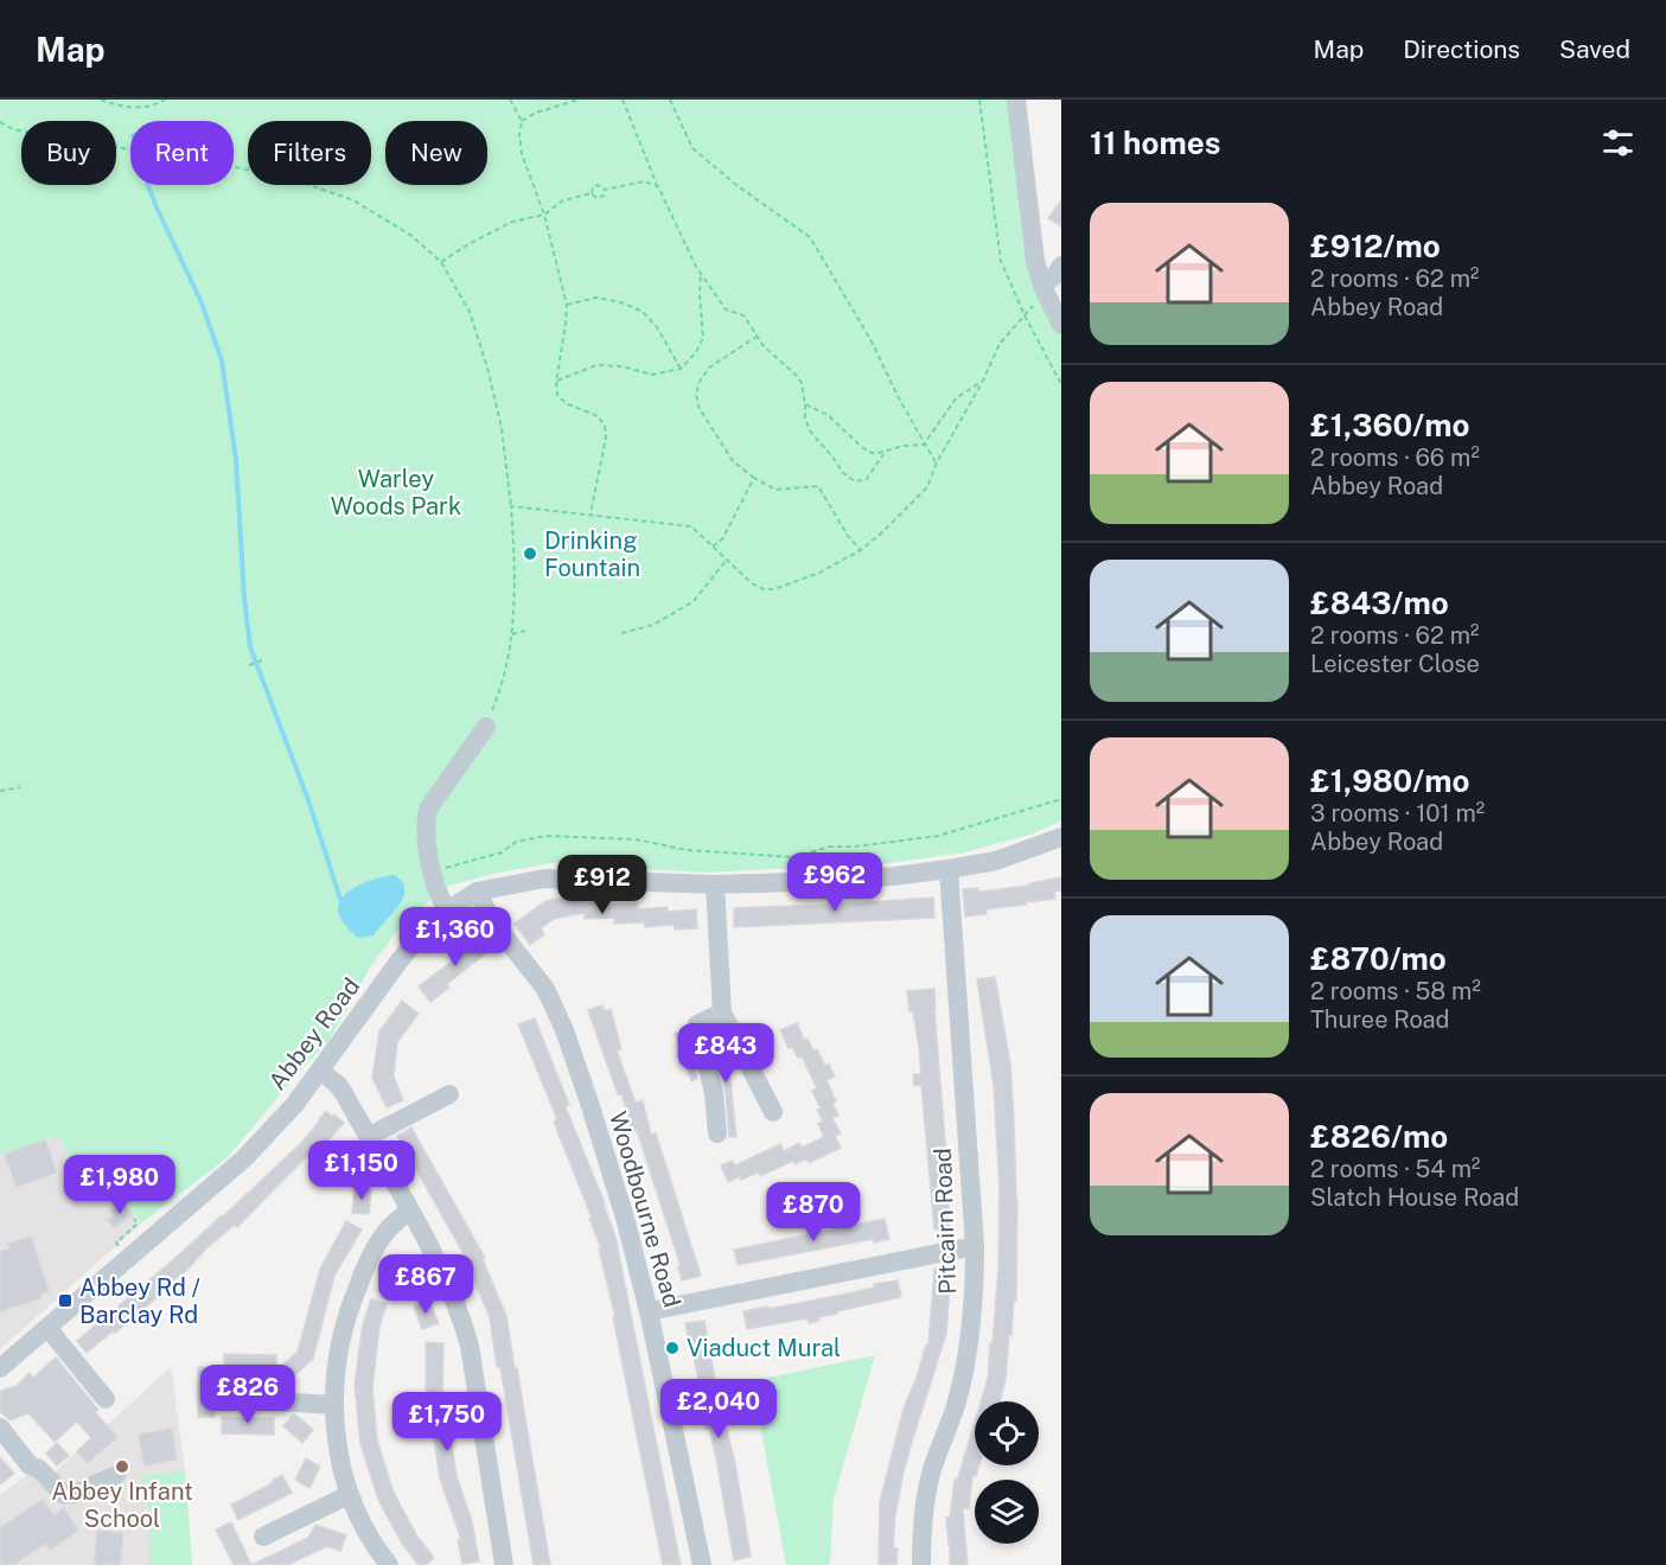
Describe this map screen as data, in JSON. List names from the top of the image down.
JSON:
{
  "streets": {
    "street": ["Abbey Road", "Woodbourne Road", "Pitcairn Road"]
  },
  "crossings": [
    ["Abbey Road", "Woodbourne Road"],
    ["Abbey Road", "Pitcairn Road"]
  ],
  "parks": ["Warley Woods Park"],
  "places": {
    "other": ["Drinking Fountain", "Viaduct Mural", "Abbey Infant School"],
    "transit": ["Abbey Rd / Barclay Rd"]
  },
  "page": {
    "header": "Map",
    "nav": ["Map", "Directions", "Saved"],
    "heading": "11 homes",
    "chip": [
      "Buy",
      "Rent",
      "Filters",
      "New"
    ],
    "list": [
      {
        "name": "£912/mo",
        "note": "2 rooms · 62 m² · Abbey Road"
      },
      {
        "name": "£1,360/mo",
        "note": "2 rooms · 66 m² · Abbey Road"
      },
      {
        "name": "£843/mo",
        "note": "2 rooms · 62 m² · Leicester Close"
      },
      {
        "name": "£1,980/mo",
        "note": "3 rooms · 101 m² · Abbey Road"
      },
      {
        "name": "£870/mo",
        "note": "2 rooms · 58 m² · Thuree Road"
      },
      {
        "name": "£826/mo",
        "note": "2 rooms · 54 m² · Slatch House Road"
      }
    ],
    "price": [
      "£962",
      "£912",
      "£1,360",
      "£843",
      "£1,150",
      "£1,980",
      "£870",
      "£867",
      "£826",
      "£2,040",
      "£1,750"
    ]
  }
}
